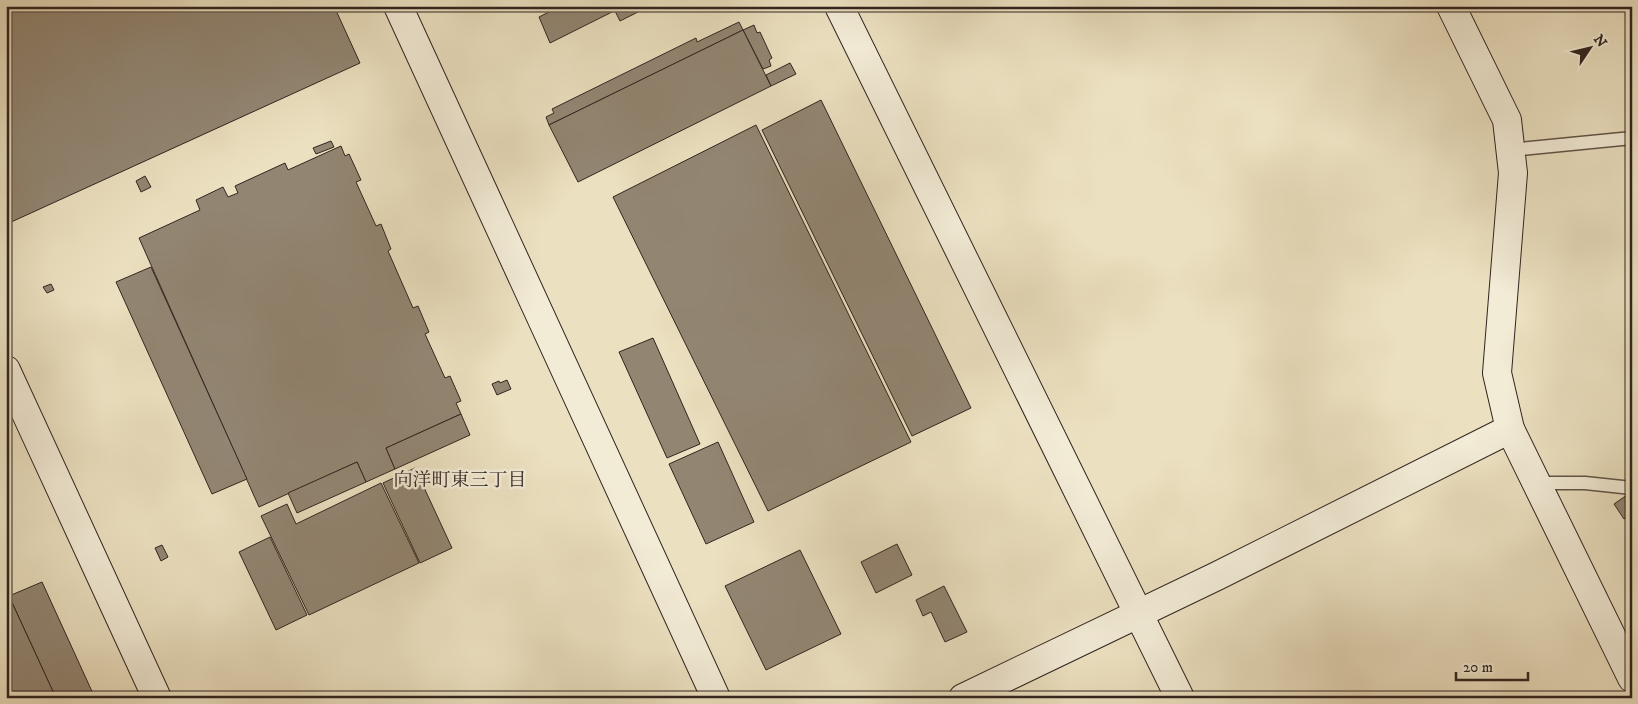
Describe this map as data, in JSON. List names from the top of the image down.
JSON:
{
  "districts": ["向洋町東三丁目"],
  "scale_bar": "20 m",
  "north": "top right"
}
